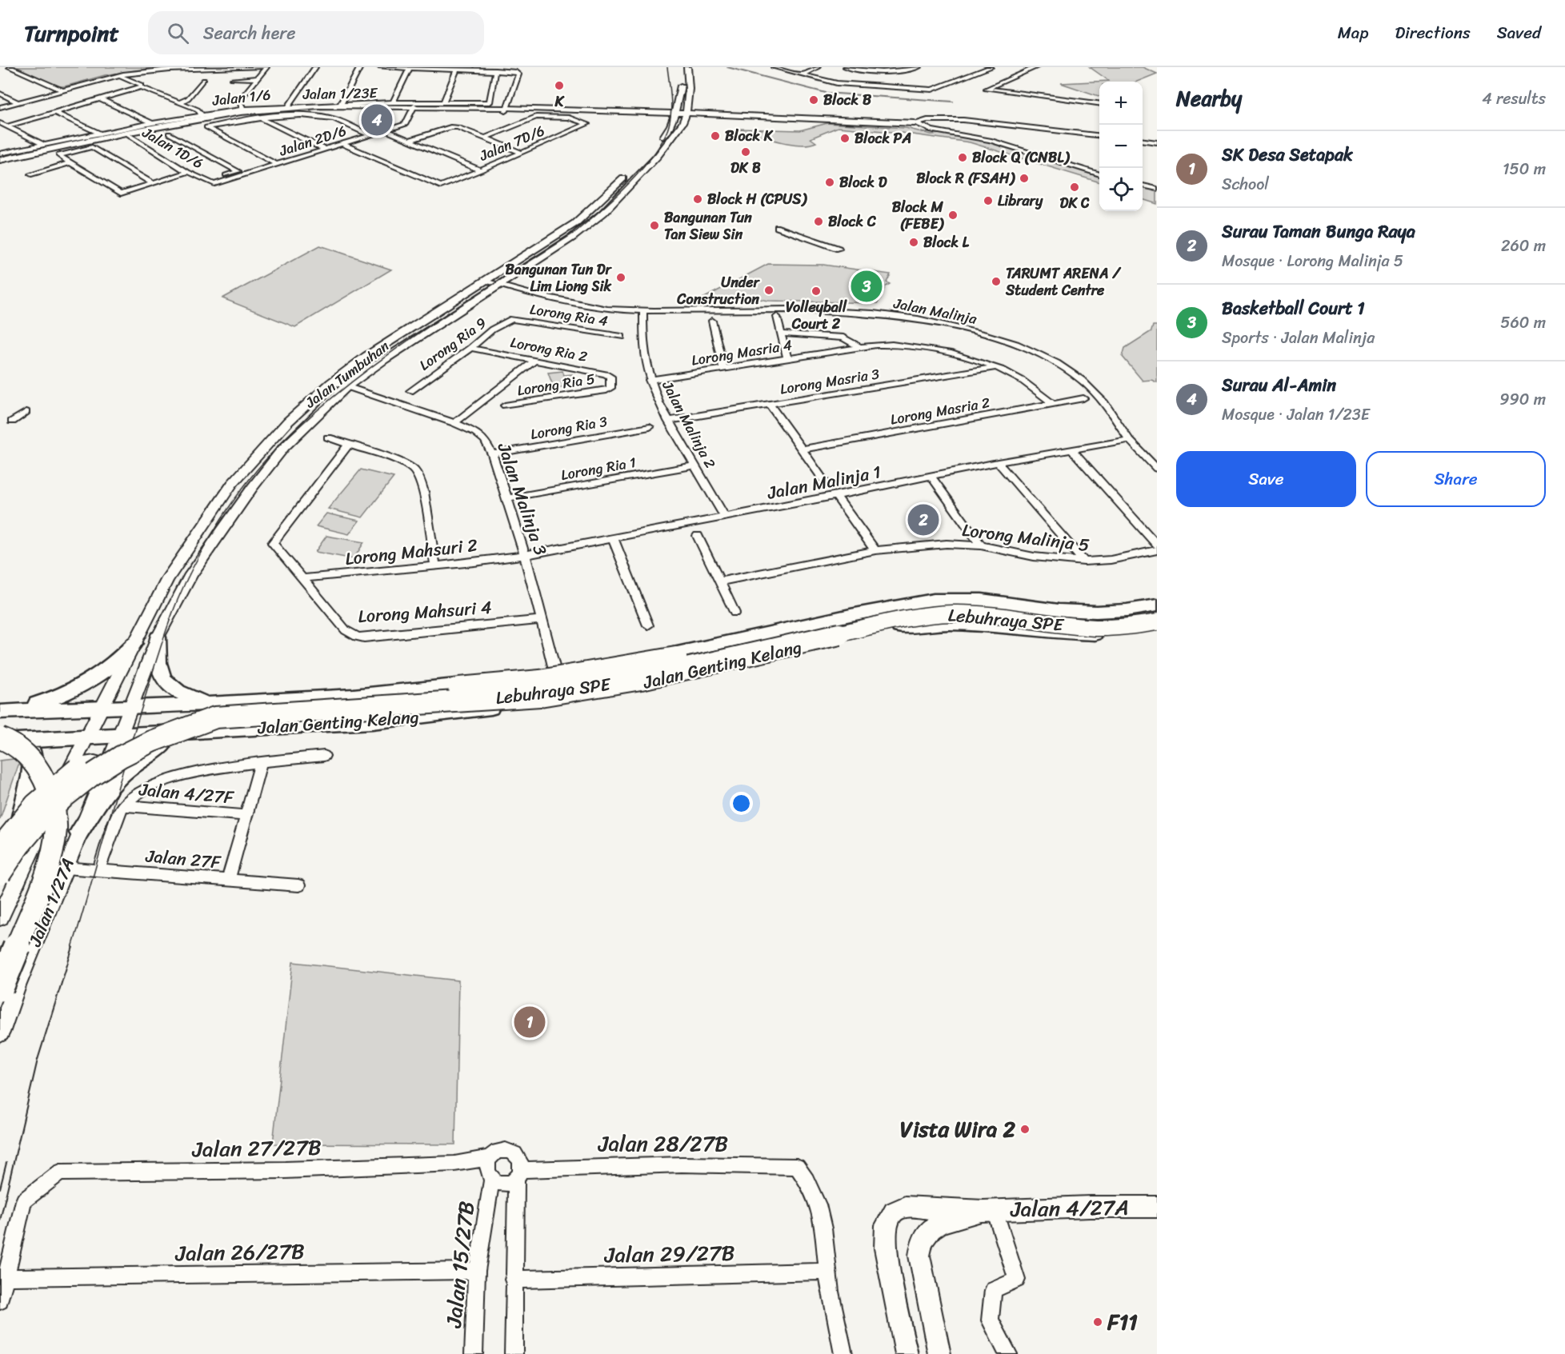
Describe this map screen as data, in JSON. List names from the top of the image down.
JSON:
{
  "streets": {
    "highway": ["Lebuhraya SPE"],
    "main road": [
      "Jalan 1/23E",
      "Jalan Tumbuhan",
      "Jalan Genting Kelang",
      "Jalan 1/27A",
      "Jalan 4/27A"
    ],
    "street": [
      "Jalan 1/6",
      "Jalan 2D/6",
      "Jalan 7D/6",
      "Jalan 1D/6",
      "Jalan Malinja",
      "Lorong Ria 4",
      "Lorong Ria 9",
      "Lorong Ria 2",
      "Lorong Masria 4",
      "Lorong Masria 3",
      "Lorong Ria 5",
      "Lorong Masria 2",
      "Jalan Malinja 2",
      "Lorong Ria 3",
      "Lorong Ria 1",
      "Jalan Malinja 1",
      "Jalan Malinja 3",
      "Lorong Malinja 5",
      "Lorong Mahsuri 2",
      "Lorong Mahsuri 4",
      "Jalan 4/27F",
      "Jalan 27F",
      "Jalan 28/27B",
      "Jalan 27/27B",
      "Jalan 26/27B",
      "Jalan 29/27B",
      "Jalan 15/27B"
    ]
  },
  "crossings": [
    ["Jalan 1/23E", "Jalan 2D/6"],
    ["Jalan 1/23E", "Jalan 1D/6"],
    ["Jalan 1/23E", "Jalan Tumbuhan"],
    ["Jalan 2D/6", "Jalan 7D/6"],
    ["Jalan 2D/6", "Jalan 1D/6"],
    ["Jalan Malinja", "Jalan Tumbuhan"],
    ["Jalan Malinja", "Jalan Malinja 2"],
    ["Jalan Malinja", "Jalan Malinja 1"],
    ["Lorong Ria 4", "Lorong Ria 9"],
    ["Lorong Ria 9", "Lorong Ria 2"],
    ["Lorong Ria 2", "Lorong Ria 5"],
    ["Lorong Masria 4", "Lorong Masria 3"],
    ["Lorong Masria 4", "Lorong Masria 2"],
    ["Lorong Masria 4", "Jalan Malinja 2"],
    ["Jalan Tumbuhan", "Jalan Malinja 3"],
    ["Jalan Tumbuhan", "Jalan Genting Kelang"],
    ["Jalan Tumbuhan", "Jalan 1/27A"],
    ["Lorong Masria 3", "Jalan Malinja 2"],
    ["Jalan Malinja 2", "Lorong Ria 1"],
    ["Jalan Malinja 2", "Jalan Malinja 1"],
    ["Lorong Ria 3", "Jalan Malinja 3"],
    ["Lorong Ria 1", "Jalan Malinja 3"],
    ["Jalan Malinja 1", "Jalan Malinja 3"],
    ["Jalan Malinja 1", "Lorong Mahsuri 2"],
    ["Jalan Malinja 3", "Lorong Mahsuri 2"],
    ["Jalan Malinja 3", "Lorong Mahsuri 4"],
    ["Jalan Malinja 3", "Jalan Genting Kelang"],
    ["Lorong Mahsuri 2", "Lorong Mahsuri 4"],
    ["Lebuhraya SPE", "Jalan Genting Kelang"],
    ["Jalan Genting Kelang", "Jalan 1/27A"],
    ["Jalan 27F", "Jalan 1/27A"],
    ["Jalan 28/27B", "Jalan 27/27B"],
    ["Jalan 28/27B", "Jalan 29/27B"],
    ["Jalan 28/27B", "Jalan 15/27B"],
    ["Jalan 27/27B", "Jalan 26/27B"],
    ["Jalan 27/27B", "Jalan 15/27B"],
    ["Jalan 26/27B", "Jalan 15/27B"]
  ],
  "places": [
    "K",
    "Block B",
    "Block K",
    "Block PA",
    "DK B",
    "Block Q (CNBL)",
    "Block R (FSAH)",
    "Block D",
    "DK C",
    "Block H (CPUS)",
    "Library",
    "Block M (FEBE)",
    "Block C",
    "Bangunan Tun Tan Siew Sin",
    "Block L",
    "Bangunan Tun Dr Lim Liong Sik",
    "TARUMT ARENA / Student Centre",
    "Under Construction",
    "Volleyball Court 2",
    "Vista Wira 2",
    "F11"
  ],
  "page": {
    "header": "Turnpoint",
    "search": "Search here",
    "nav": ["Map", "Directions", "Saved"],
    "heading": ["Nearby", "4 results"],
    "map_buttons": ["+", "−"],
    "pins": [
      "4",
      "3",
      "2",
      "1"
    ],
    "list": [
      {
        "mark": "1",
        "name": "SK Desa Setapak",
        "note": "School",
        "value": "150 m"
      },
      {
        "mark": "2",
        "name": "Surau Taman Bunga Raya",
        "note": "Mosque · Lorong Malinja 5",
        "value": "260 m"
      },
      {
        "mark": "3",
        "name": "Basketball Court 1",
        "note": "Sports · Jalan Malinja",
        "value": "560 m"
      },
      {
        "mark": "4",
        "name": "Surau Al-Amin",
        "note": "Mosque · Jalan 1/23E",
        "value": "990 m"
      }
    ],
    "buttons": ["Save", "Share"]
  }
}
